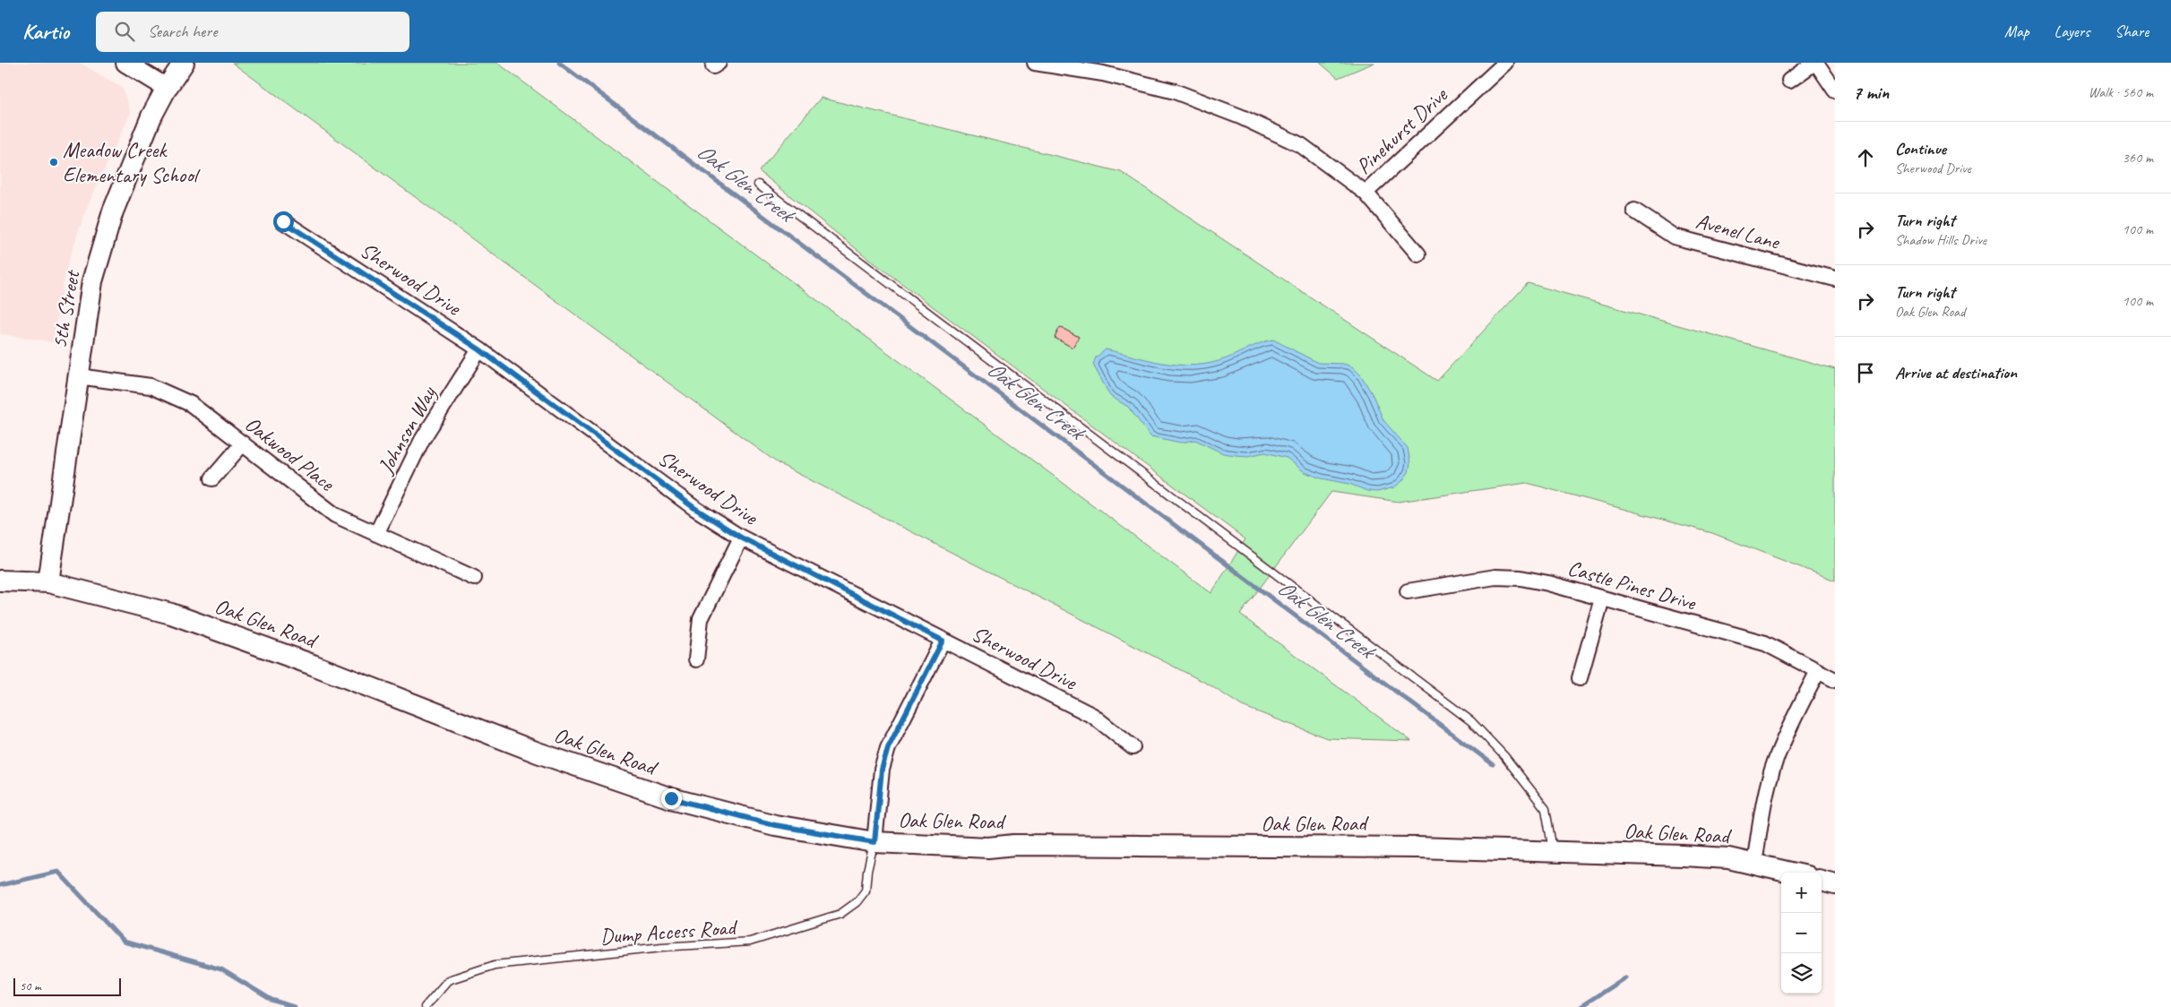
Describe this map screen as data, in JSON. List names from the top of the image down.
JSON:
{
  "streets": {
    "main road": ["5th Street", "Oak Glen Road"],
    "street": [
      "Pinehurst Drive",
      "Avenel Lane",
      "Sherwood Drive",
      "Johnson Way",
      "Oakwood Place",
      "Castle Pines Drive"
    ],
    "lane": ["Dump Access Road"]
  },
  "crossings": [
    ["Sherwood Drive", "Johnson Way"],
    ["5th Street", "Oakwood Place"],
    ["5th Street", "Oak Glen Road"],
    ["Johnson Way", "Oakwood Place"],
    ["Oak Glen Road", "Dump Access Road"]
  ],
  "water": ["Oak Glen Creek"],
  "places": ["Meadow Creek Elementary School"],
  "scale_bar": "50 m",
  "page": {
    "header": "Kartio",
    "search": "Search here",
    "nav": ["Map", "Layers", "Share"],
    "heading": ["7 min", "Walk · 560 m"],
    "list": [
      ["Continue", "Sherwood Drive", "360 m"],
      ["Turn right", "Shadow Hills Drive", "100 m"],
      ["Turn right", "Oak Glen Road", "100 m"],
      "Arrive at destination"
    ],
    "map_buttons": ["+", "−"],
    "scale": "50 m"
  }
}
